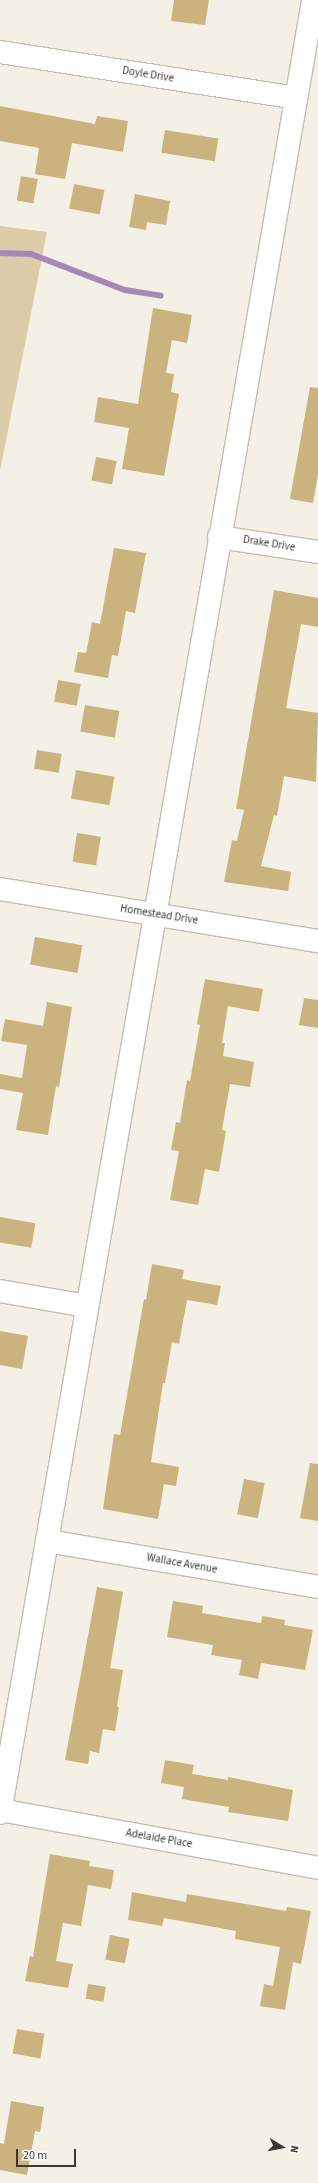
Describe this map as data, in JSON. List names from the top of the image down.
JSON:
{
  "streets": {
    "street": [
      "Doyle Drive",
      "Drake Drive",
      "Homestead Drive",
      "Wallace Avenue",
      "Adelaide Place"
    ]
  },
  "scale_bar": "20 m",
  "north": "right"
}
